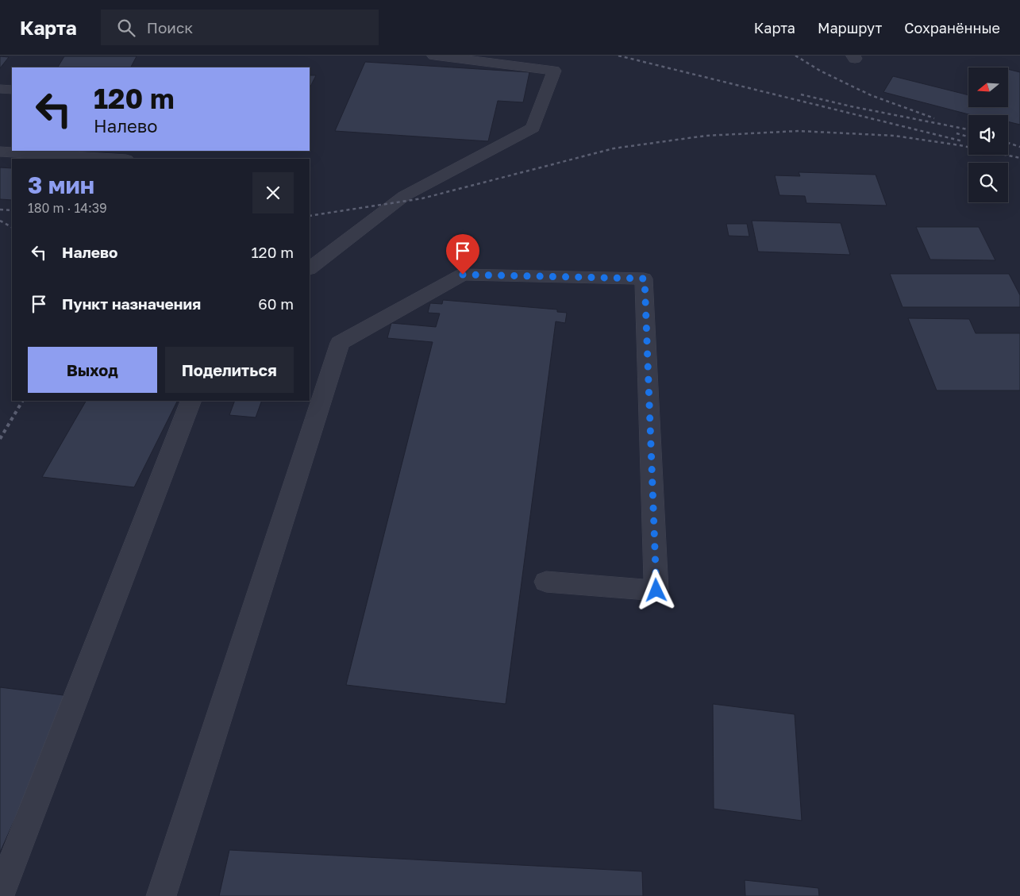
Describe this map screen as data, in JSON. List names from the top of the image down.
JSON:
{
  "north": "left",
  "page": {
    "header": "Карта",
    "search": "Поиск",
    "nav": ["Карта", "Маршрут", "Сохранённые"],
    "turn": ["120 m", "Налево"],
    "heading": ["3 мин", "180 m · 14:39"],
    "list": [
      {
        "name": "Налево",
        "value": "120 m"
      },
      {
        "name": "Пункт назначения",
        "value": "60 m"
      }
    ],
    "buttons": ["Выход", "Поделиться"]
  }
}
